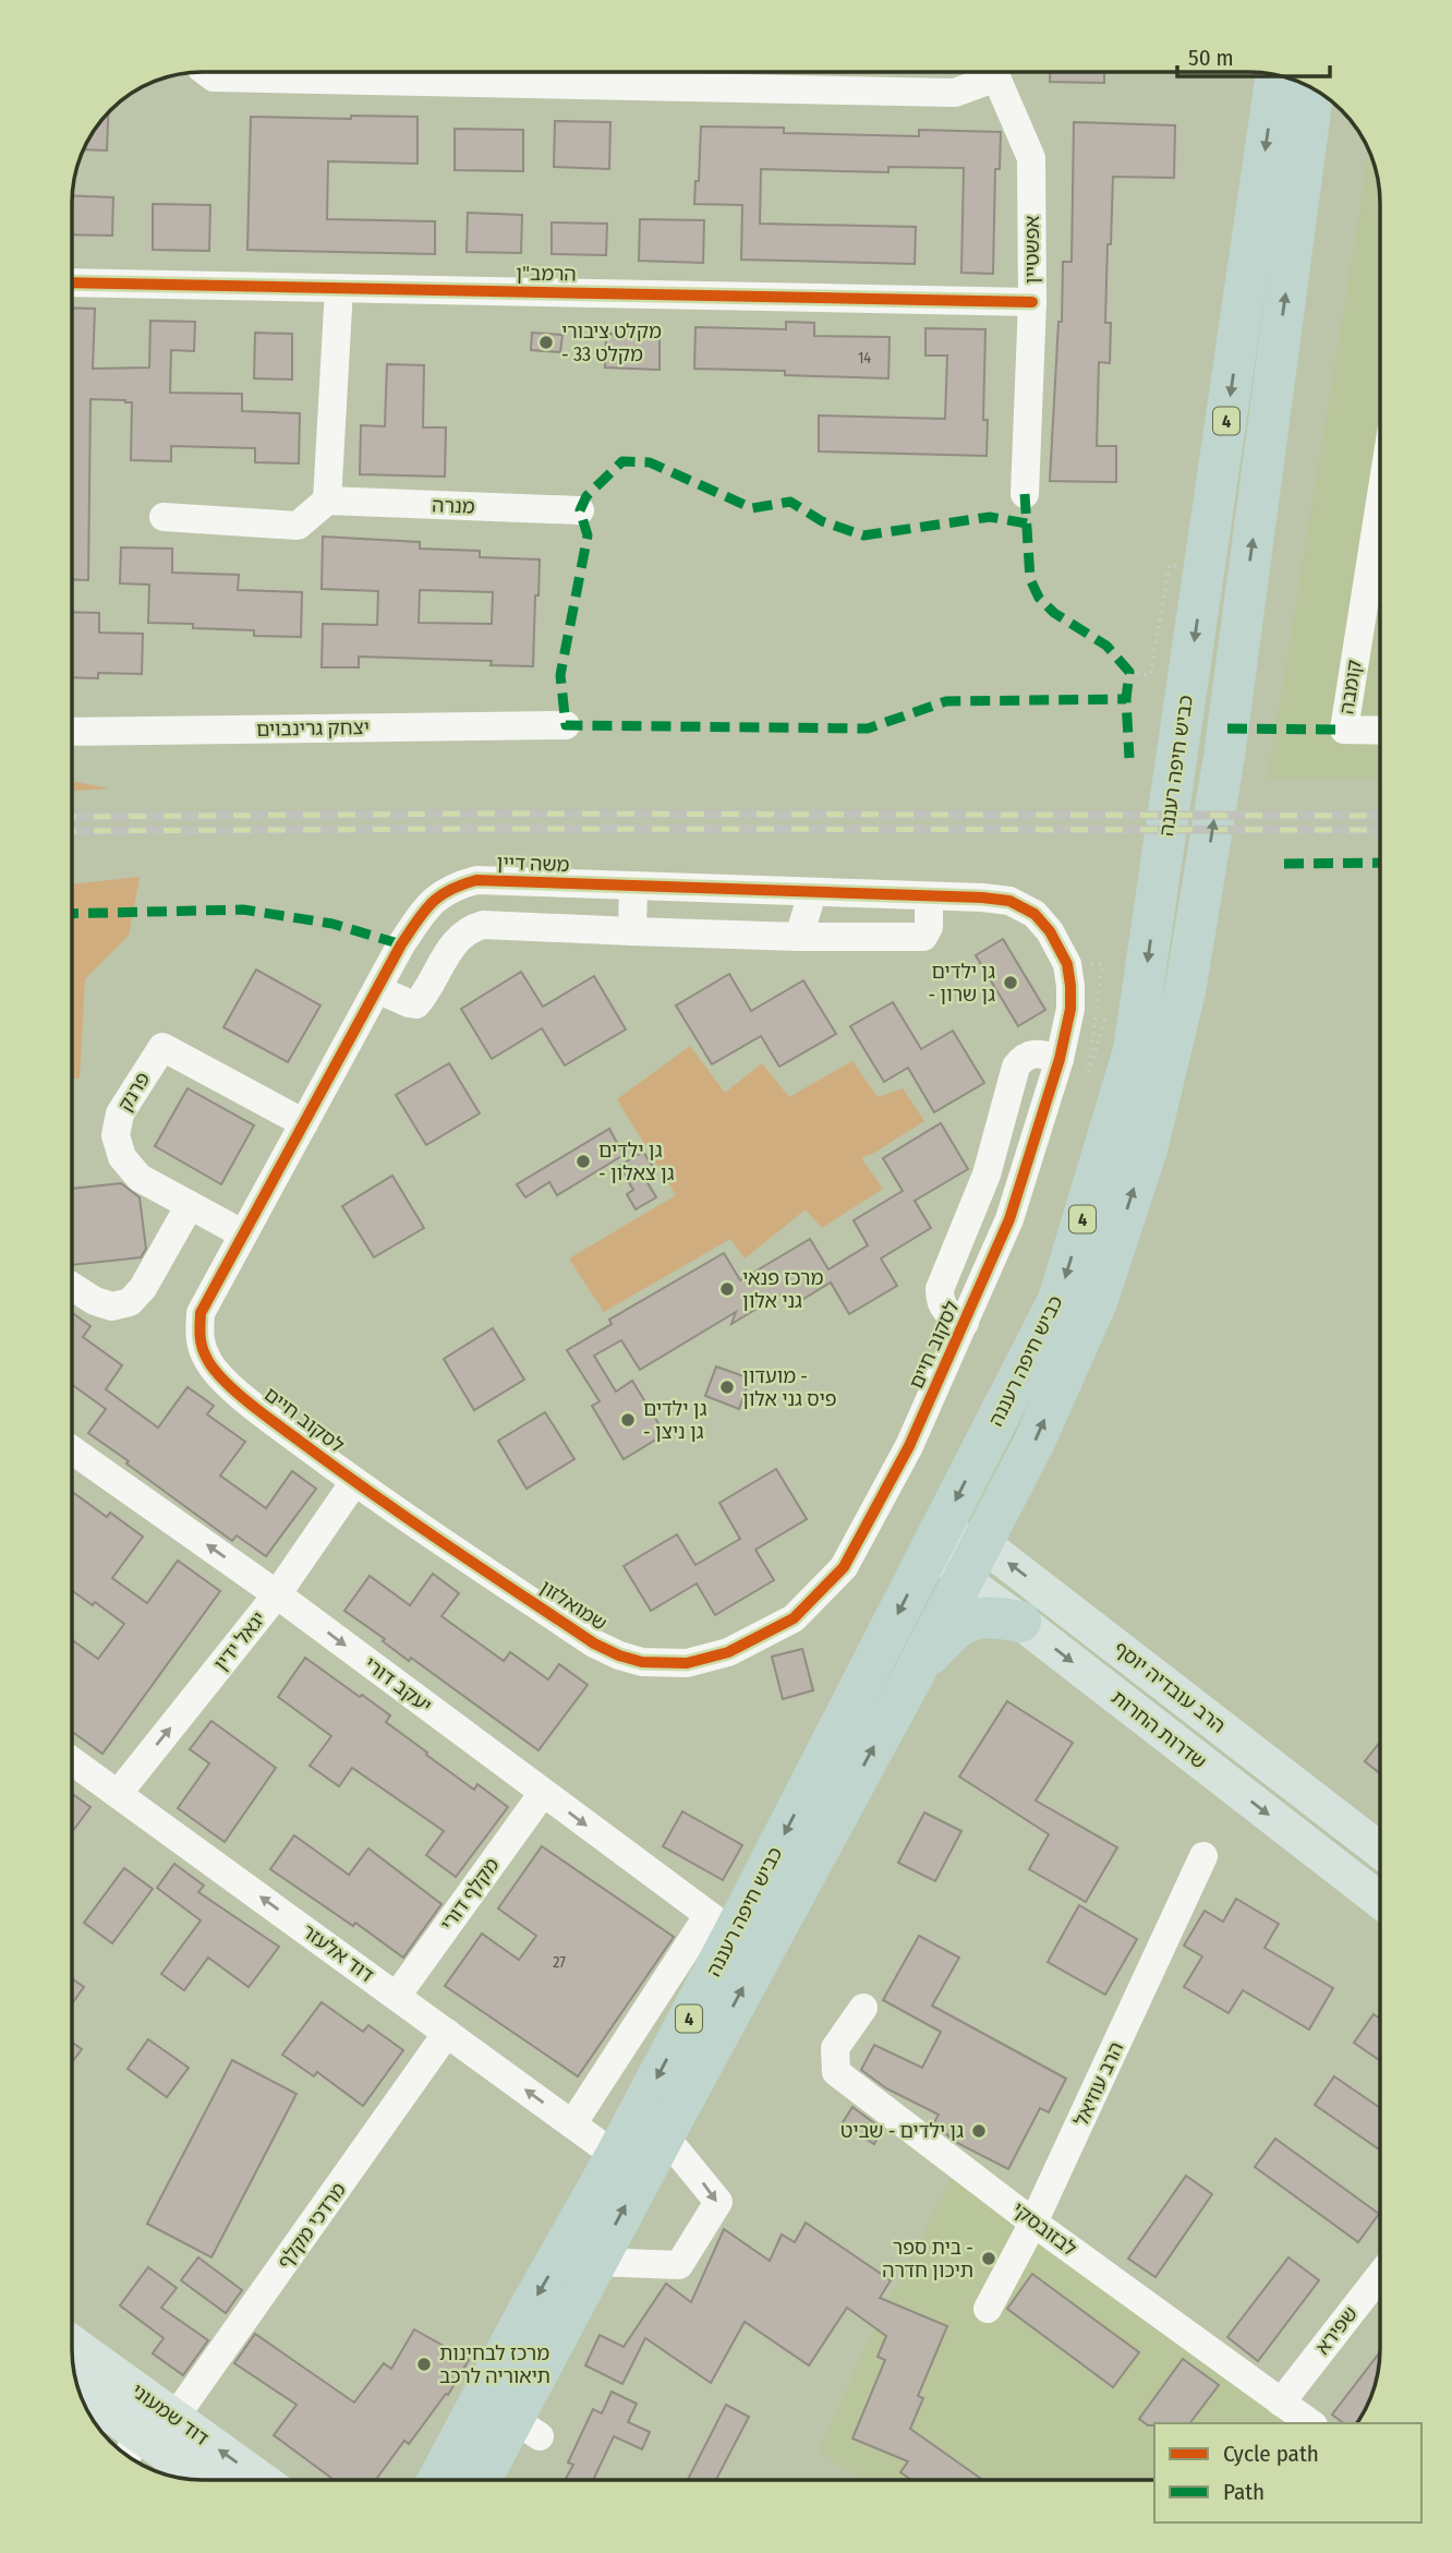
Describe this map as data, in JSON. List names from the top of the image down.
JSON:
{
  "streets": {
    "highway": ["4", "כביש חיפה רעננה"],
    "main road": ["הרב עובדיה יוסף", "שדרות החרות", "דוד שמעוני"],
    "street": [
      "אפשטיין",
      "הרמב\"ן",
      "מנרה",
      "קומבה",
      "יצחק גרינבוים",
      "משה דיין",
      "פרנק",
      "לסקוב חיים",
      "שמואלזון",
      "יגאל ידין",
      "יעקב דורי",
      "מקלף דורי",
      "דוד אלעזר",
      "הרב עוזיאל",
      "מרדכי מקלף",
      "לבזובסקי",
      "שפירא"
    ]
  },
  "crossings": [
    ["אפשטיין", "הרמב\"ן"],
    ["כביש חיפה רעננה", "יעקב דורי"],
    ["כביש חיפה רעננה", "הרב עובדיה יוסף"],
    ["כביש חיפה רעננה", "שדרות החרות"],
    ["כביש חיפה רעננה", "דוד אלעזר"],
    ["משה דיין", "פרנק"],
    ["משה דיין", "לסקוב חיים"],
    ["לסקוב חיים", "שמואלזון"],
    ["לסקוב חיים", "יגאל ידין"],
    ["שמואלזון", "יגאל ידין"],
    ["יגאל ידין", "יעקב דורי"],
    ["יגאל ידין", "דוד אלעזר"],
    ["יעקב דורי", "מקלף דורי"],
    ["מקלף דורי", "דוד אלעזר"],
    ["דוד אלעזר", "מרדכי מקלף"],
    ["הרב עוזיאל", "לבזובסקי"],
    ["מרדכי מקלף", "דוד שמעוני"],
    ["לבזובסקי", "שפירא"]
  ],
  "one_way": [
    "יגאל ידין",
    "הרב עובדיה יוסף",
    "שדרות החרות",
    "דוד אלעזר"
  ],
  "places": [
    "מקלט ציבורי - מקלט 33",
    "גן ילדים - גן שרון",
    "גן ילדים - גן צאלון",
    "מרכז פנאי גני אלון",
    "מועדון - פיס גני אלון",
    "גן ילדים - גן ניצן",
    "גן ילדים - שביט",
    "בית ספר - תיכון חדרה",
    "מרכז לבחינות תיאוריה לרכב"
  ],
  "house_numbers": ["14", "27"],
  "legend": ["Cycle path", "Path"],
  "scale_bar": "50 m"
}
